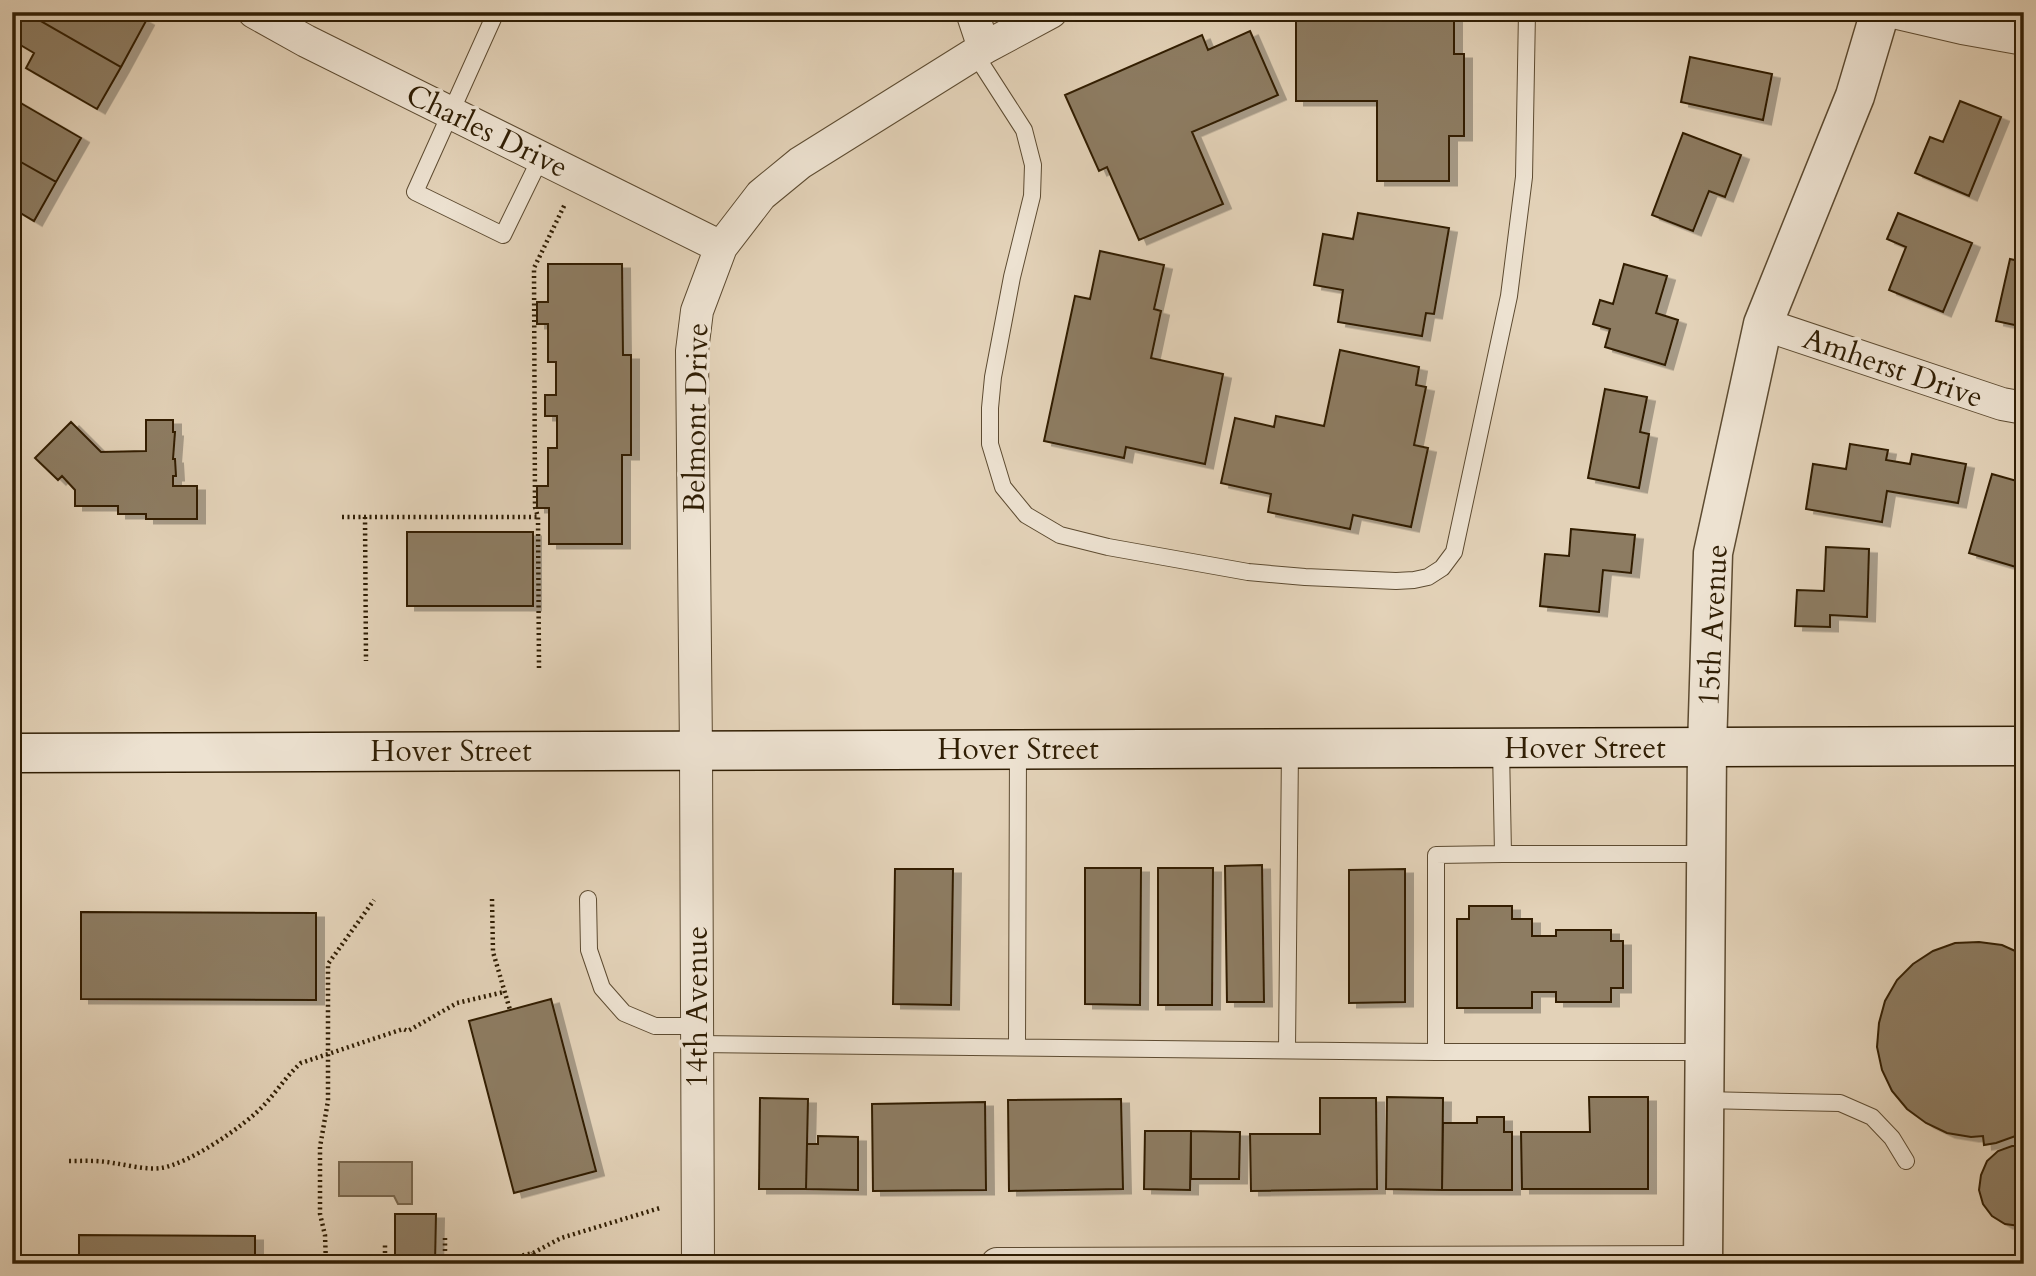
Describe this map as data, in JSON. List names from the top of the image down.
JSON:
{
  "streets": {
    "main road": ["15th Avenue", "Hover Street"],
    "street": [
      "Charles Drive",
      "Amherst Drive",
      "Belmont Drive",
      "14th Avenue"
    ]
  },
  "crossings": [
    ["Charles Drive", "Belmont Drive"],
    ["Amherst Drive", "15th Avenue"],
    ["Belmont Drive", "Hover Street"],
    ["Belmont Drive", "14th Avenue"],
    ["15th Avenue", "Hover Street"],
    ["Hover Street", "14th Avenue"]
  ]
}
